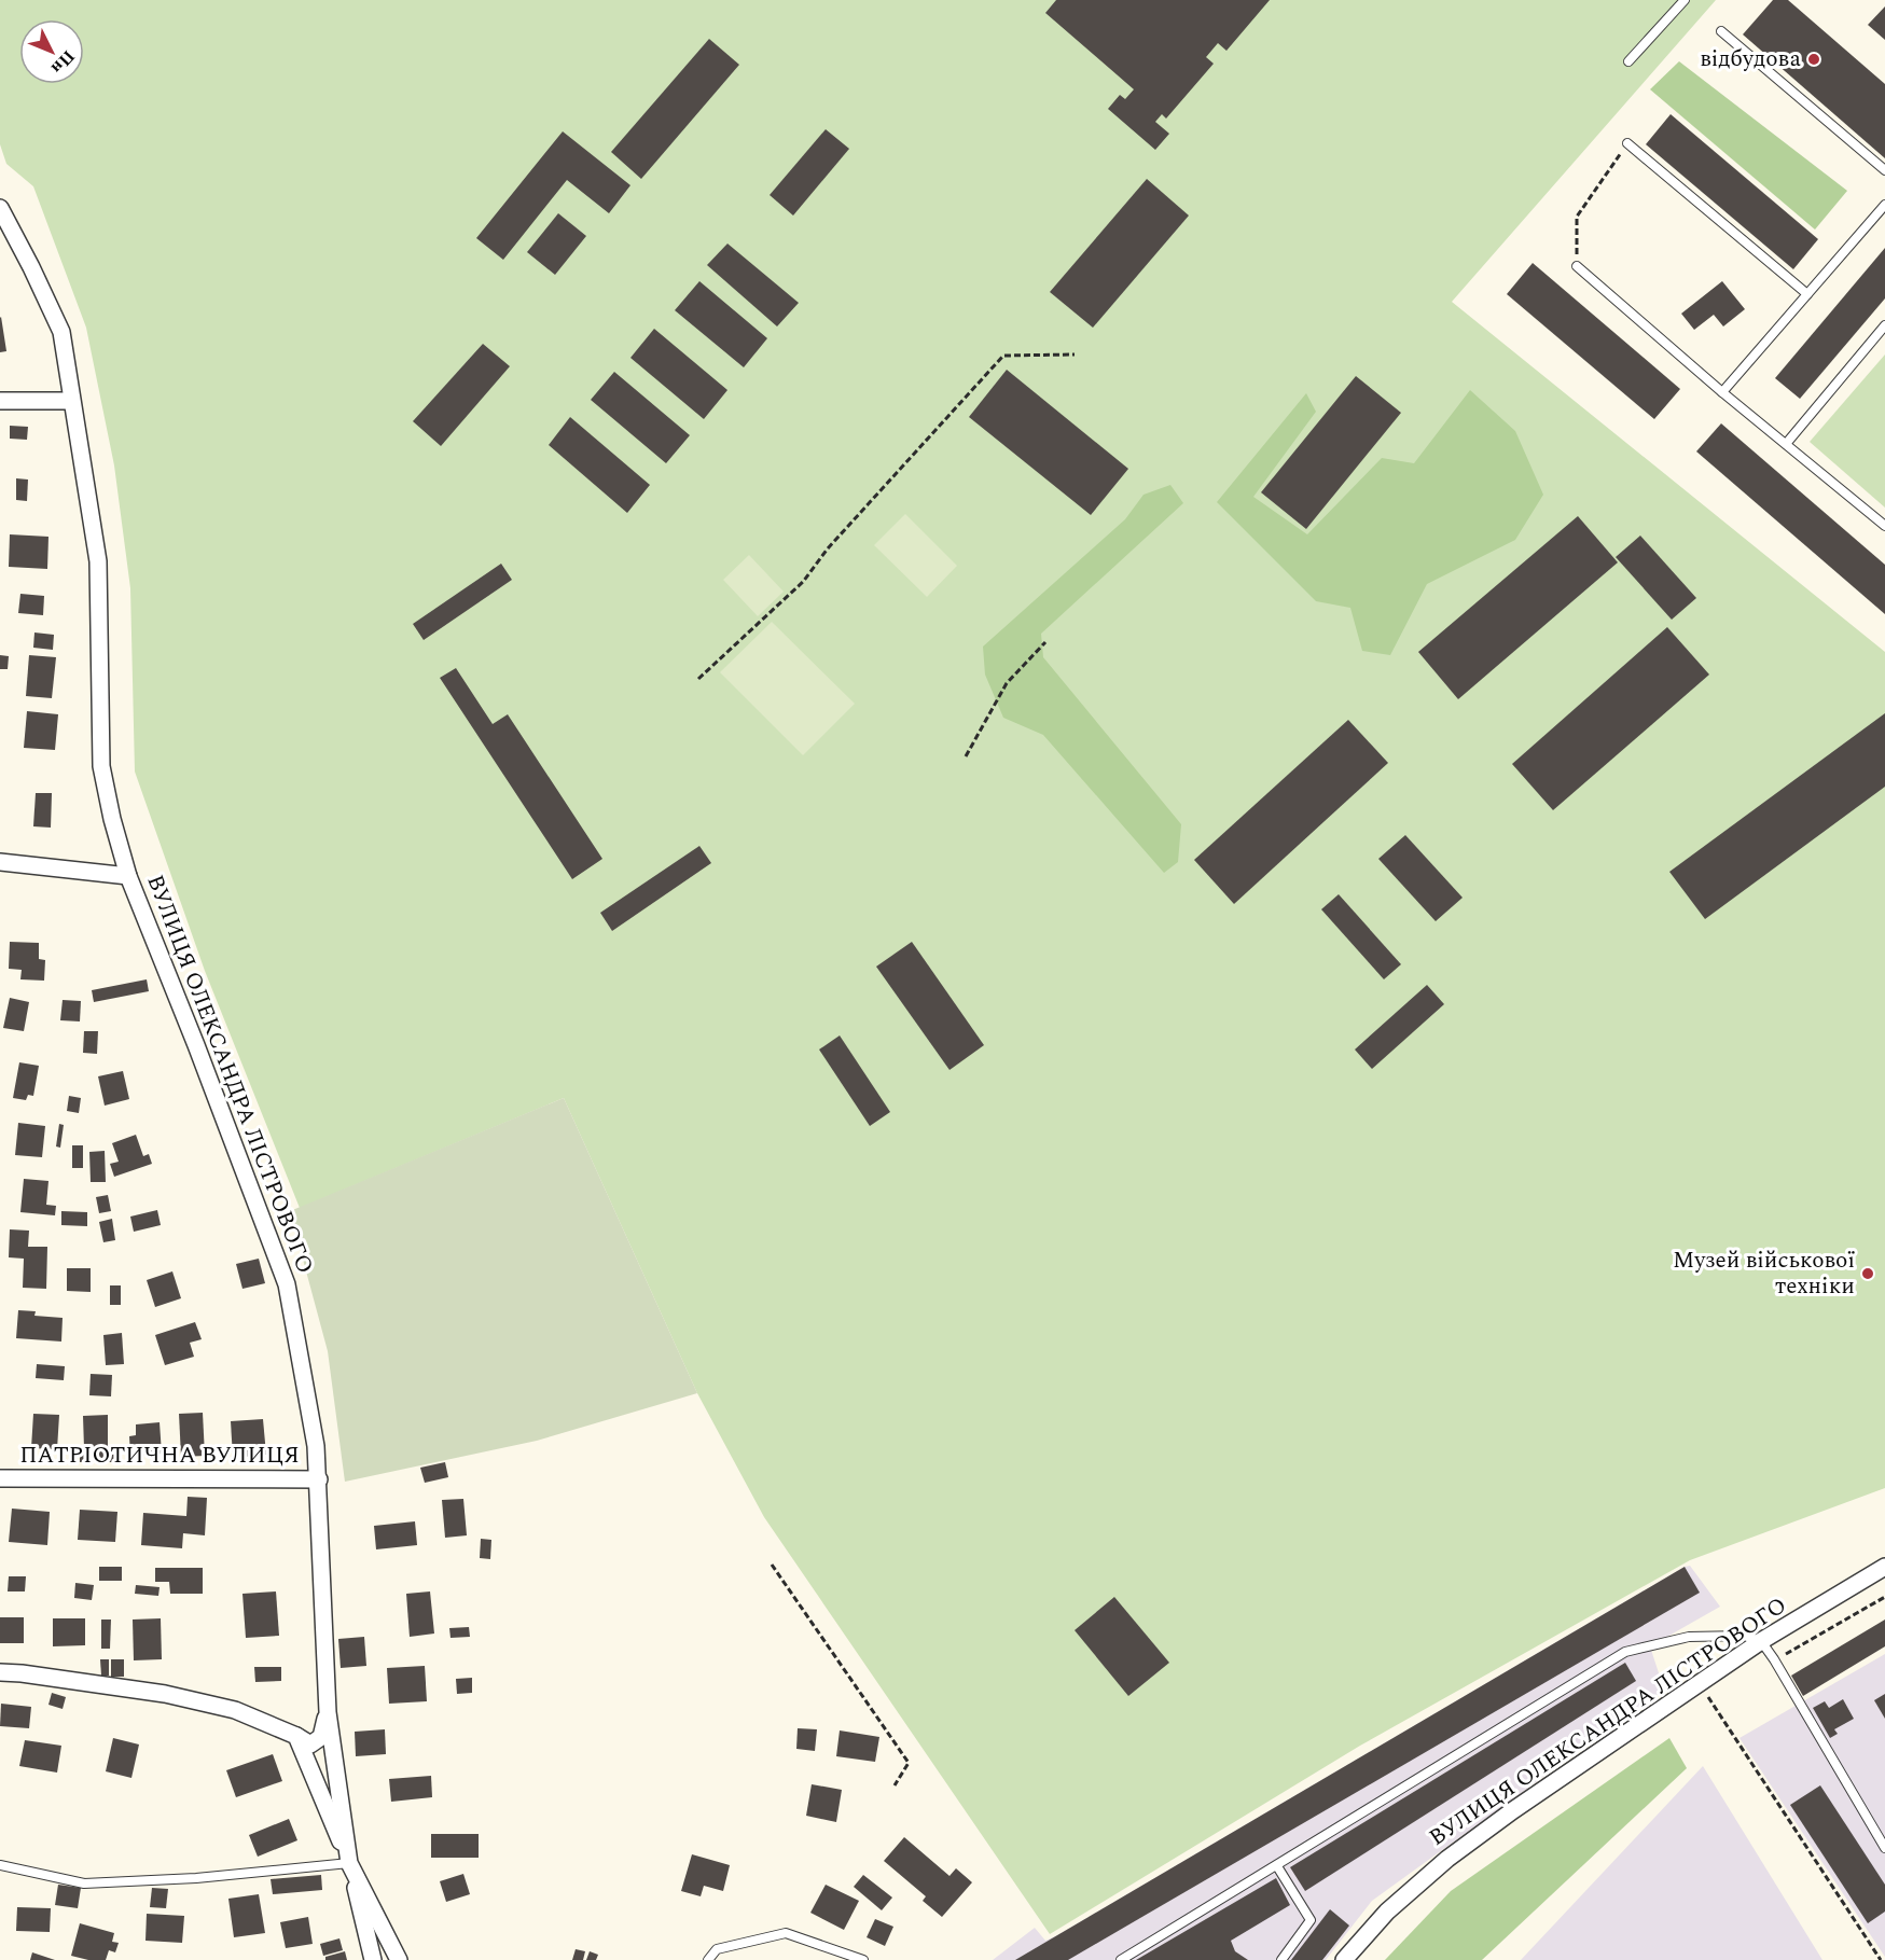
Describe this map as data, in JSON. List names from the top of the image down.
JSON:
{
  "streets": {
    "street": ["ВУЛИЦЯ ОЛЕКСАНДРА ЛІСТРОВОГО", "ПАТРІОТИЧНА ВУЛИЦЯ"]
  },
  "crossings": [
    ["ВУЛИЦЯ ОЛЕКСАНДРА ЛІСТРОВОГО", "ПАТРІОТИЧНА ВУЛИЦЯ"]
  ],
  "places": ["відбудова", "Музей військової техніки"],
  "north": "bottom right"
}
